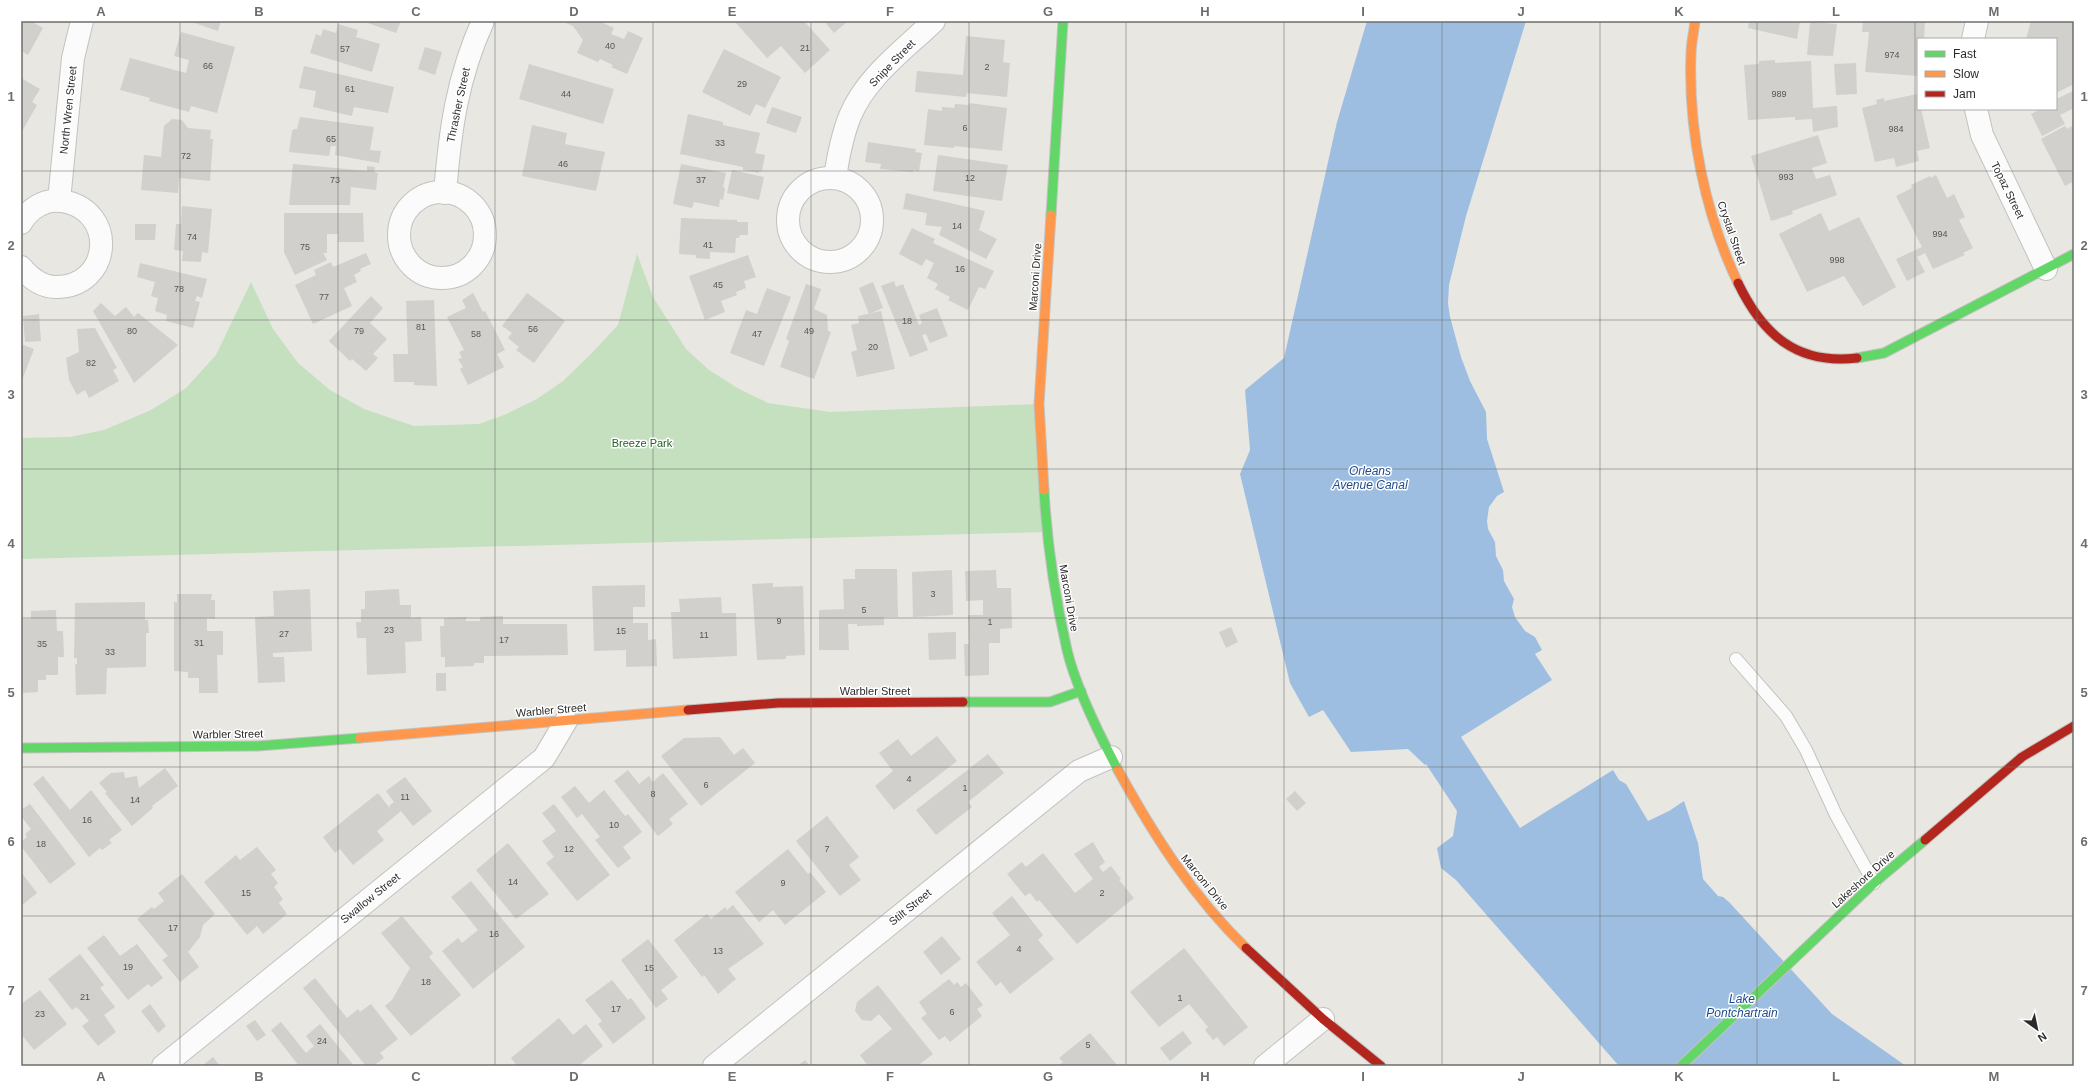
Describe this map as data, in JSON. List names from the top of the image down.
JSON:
{
  "streets": {
    "street": [
      "Snipe Street",
      "Thrasher Street",
      "North Wren Street",
      "Topaz Street",
      "Crystal Street",
      "Marconi Drive",
      "Warbler Street",
      "Lakeshore Drive",
      "Swallow Street",
      "Stilt Street"
    ]
  },
  "crossings": [
    ["Topaz Street", "Crystal Street"],
    ["Marconi Drive", "Warbler Street"],
    ["Marconi Drive", "Stilt Street"],
    ["Warbler Street", "Swallow Street"]
  ],
  "water": ["Orleans Avenue Canal", "Lake Pontchartrain"],
  "parks": ["Breeze Park"],
  "house_numbers": [
    "40",
    "21",
    "57",
    "974",
    "66",
    "2",
    "29",
    "61",
    "44",
    "989",
    "6",
    "984",
    "65",
    "33",
    "72",
    "46",
    "993",
    "12",
    "73",
    "37",
    "14",
    "994",
    "74",
    "41",
    "75",
    "998",
    "16",
    "45",
    "78",
    "77",
    "18",
    "81",
    "56",
    "80",
    "79",
    "49",
    "58",
    "47",
    "20",
    "82",
    "3",
    "5",
    "9",
    "1",
    "23",
    "15",
    "27",
    "11",
    "17",
    "31",
    "35",
    "33",
    "4",
    "6",
    "1",
    "8",
    "11",
    "14",
    "16",
    "10",
    "18",
    "12",
    "7",
    "14",
    "9",
    "15",
    "2",
    "17",
    "16",
    "4",
    "13",
    "19",
    "15",
    "18",
    "21",
    "1",
    "17",
    "6",
    "23",
    "24",
    "5"
  ],
  "legend": ["Fast", "Slow", "Jam"],
  "north": "bottom right",
  "grid": {
    "columns": [
      "A",
      "B",
      "C",
      "D",
      "E",
      "F",
      "G",
      "H",
      "I",
      "J",
      "K",
      "L",
      "M"
    ],
    "rows": [
      "1",
      "2",
      "3",
      "4",
      "5",
      "6",
      "7"
    ]
  }
}
